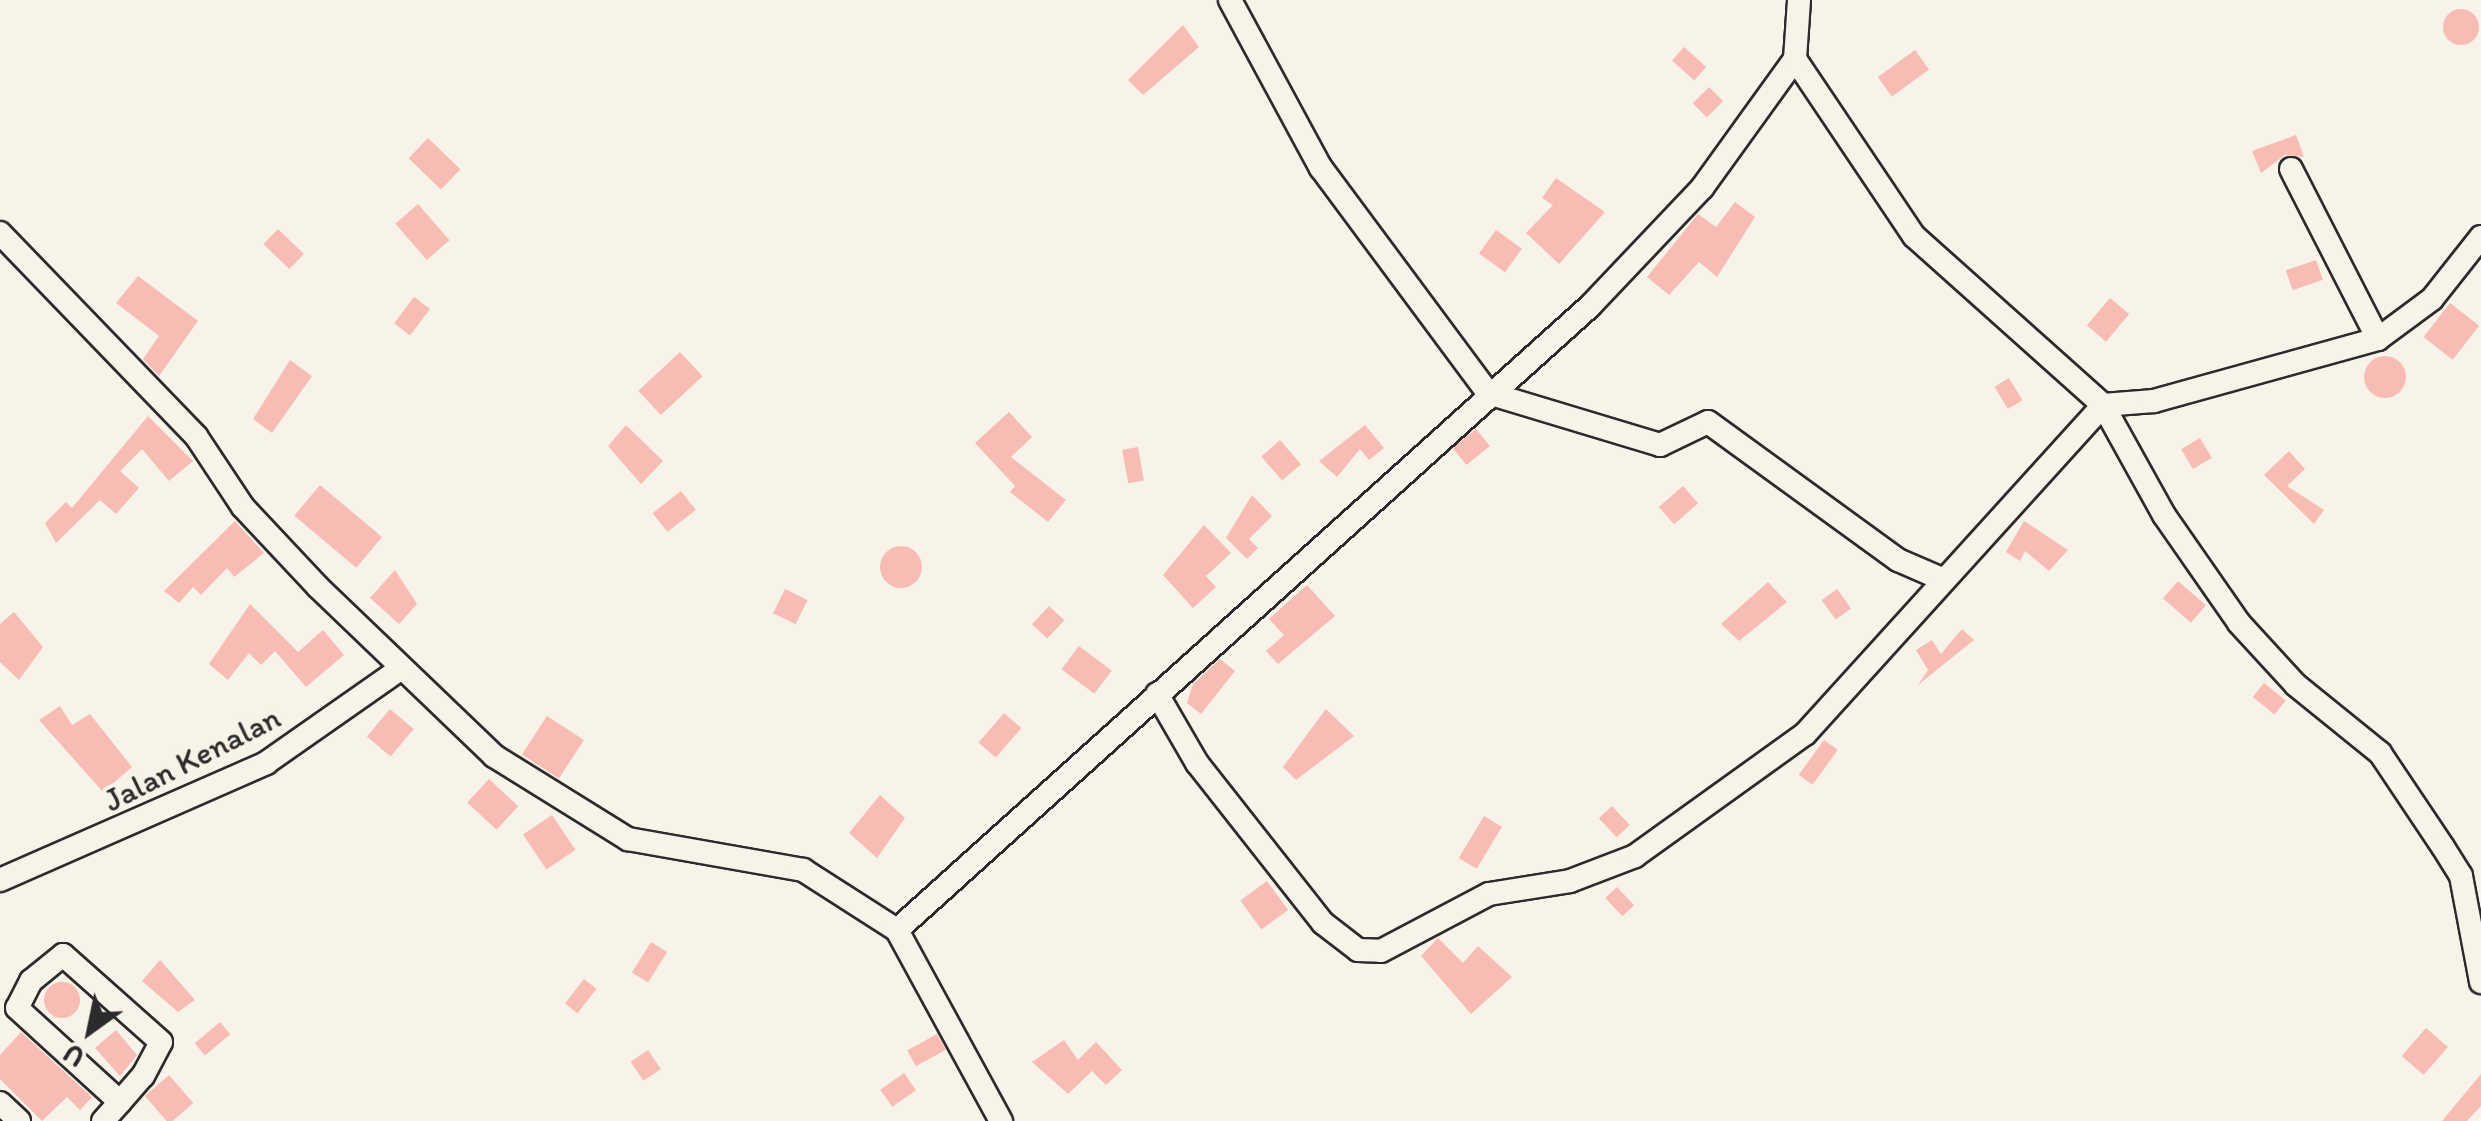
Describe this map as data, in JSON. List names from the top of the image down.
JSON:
{
  "streets": {
    "street": ["Jalan Kenalan"]
  },
  "north": "bottom left"
}
